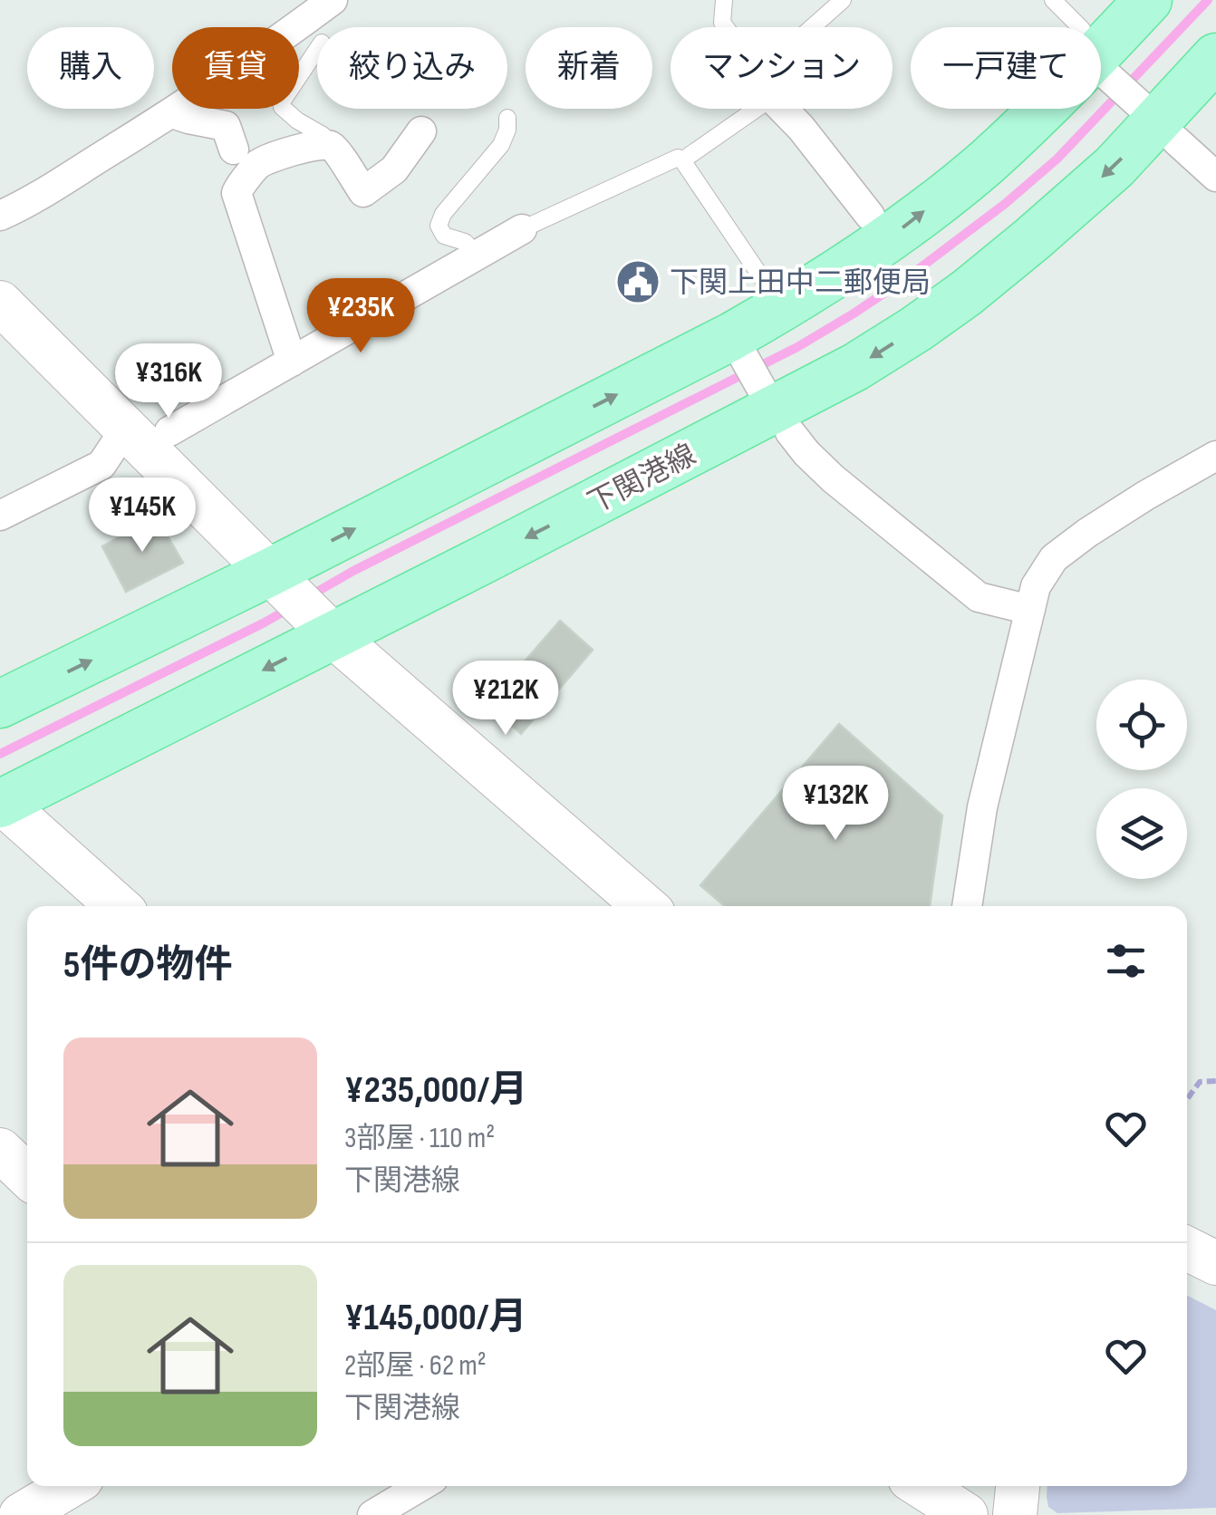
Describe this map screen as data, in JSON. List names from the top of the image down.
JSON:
{
  "streets": {
    "main road": ["下関港線"]
  },
  "places": {
    "public building": ["下関上田中二郵便局"]
  },
  "page": {
    "chip": [
      "購入",
      "賃貸",
      "絞り込み",
      "新着",
      "マンション",
      "一戸建て"
    ],
    "price": [
      "¥235K",
      "¥316K",
      "¥145K",
      "¥212K",
      "¥132K"
    ],
    "heading": "5件の物件",
    "list": [
      {
        "name": "¥235,000/月",
        "note": "3部屋 · 110 m² · 下関港線"
      },
      {
        "name": "¥145,000/月",
        "note": "2部屋 · 62 m² · 下関港線"
      }
    ]
  }
}
